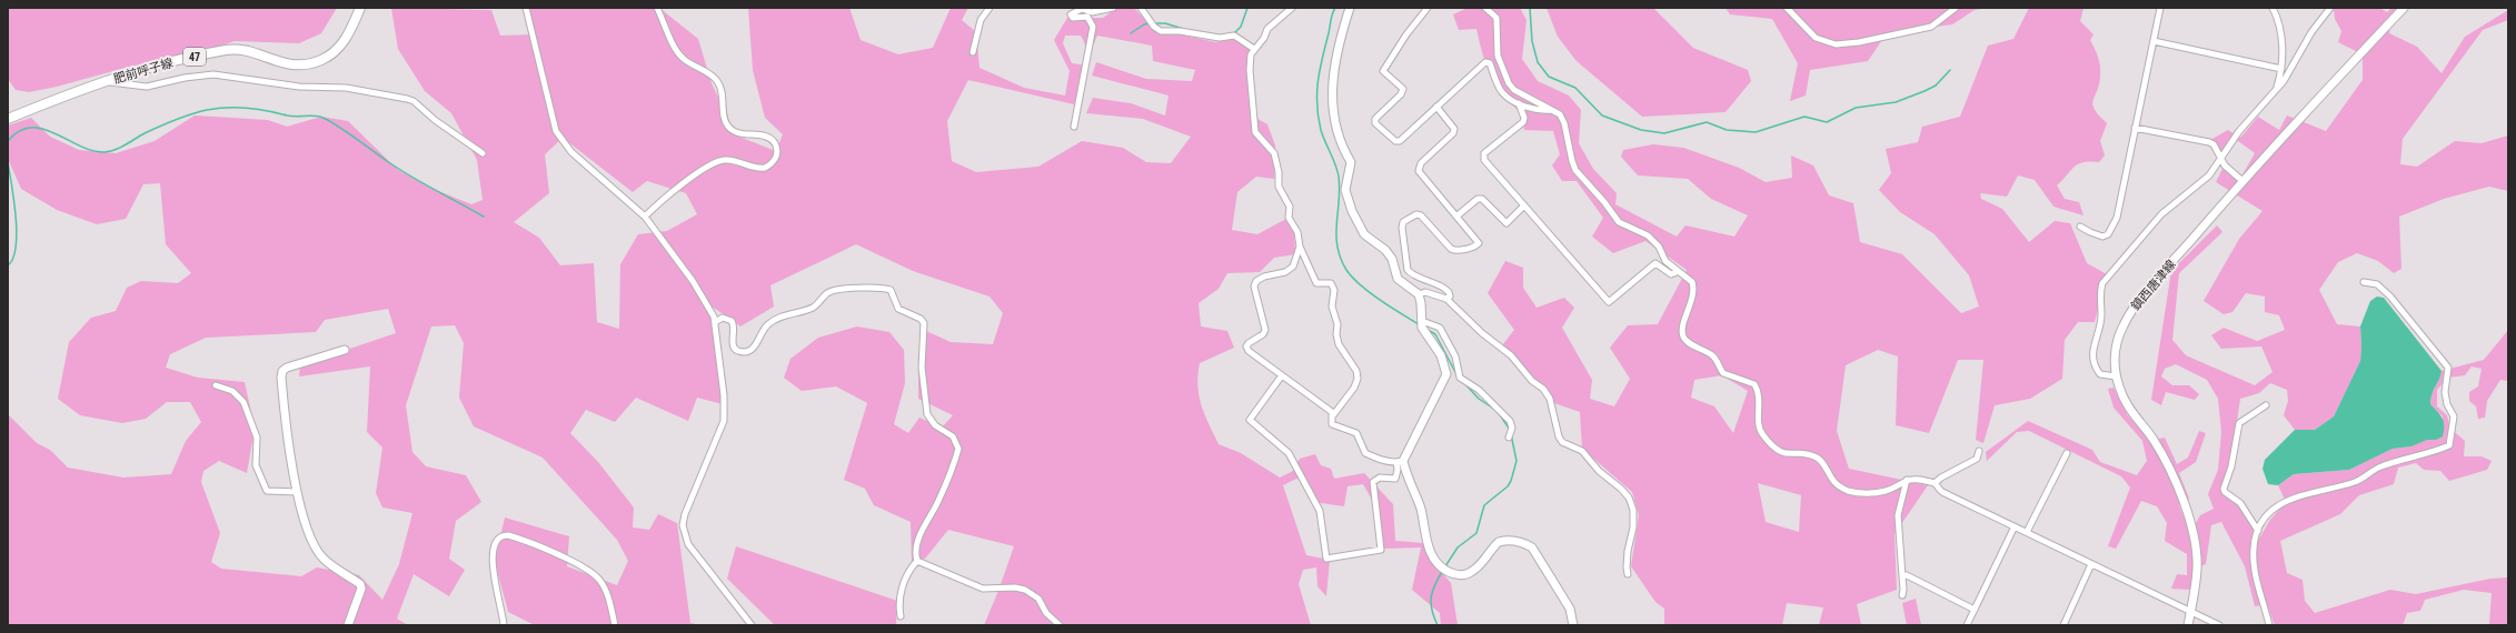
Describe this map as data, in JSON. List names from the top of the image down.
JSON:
{
  "streets": {
    "main road": ["47", "肥前呼子線"],
    "street": ["鎮西唐津線"]
  }
}
